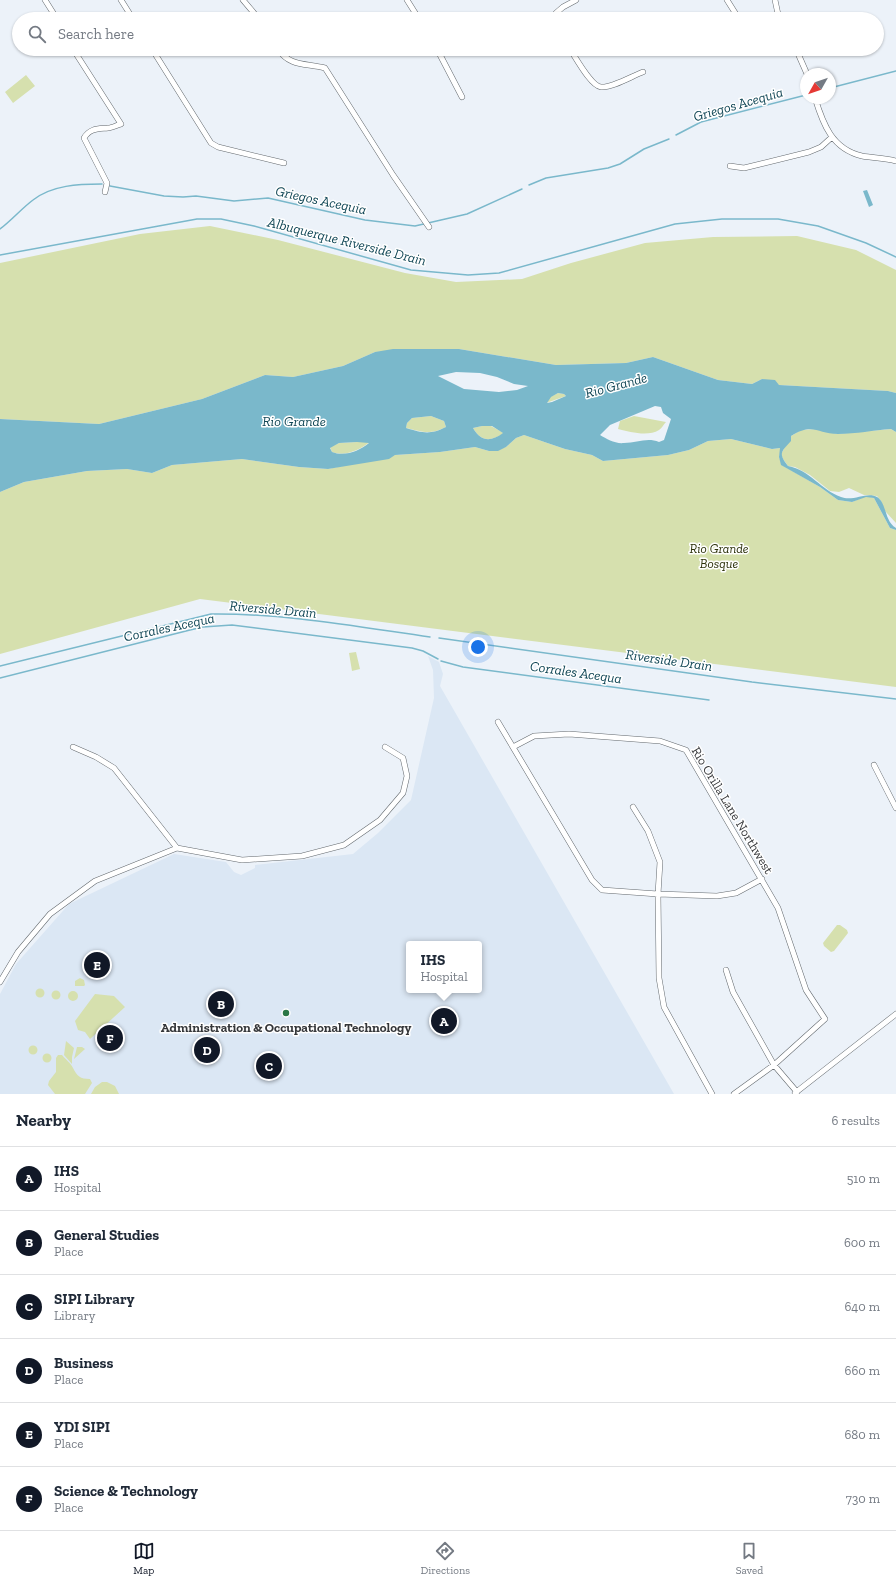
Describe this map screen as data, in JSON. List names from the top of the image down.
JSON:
{
  "streets": {
    "street": ["Rio Orilla Lane Northwest"]
  },
  "water": [
    "Griegos Acequia",
    "Albuquerque Riverside Drain",
    "Rio Grande",
    "Riverside Drain",
    "Corrales Acequa"
  ],
  "parks": ["Rio Grande Bosque"],
  "places": ["Administration & Occupational Technology"],
  "north": "bottom left",
  "page": {
    "search": "Search here",
    "popup": ["IHS", "Hospital"],
    "pins": [
      "E",
      "B",
      "A",
      "F",
      "D",
      "C"
    ],
    "heading": ["Nearby", "6 results"],
    "list": [
      {
        "mark": "A",
        "name": "IHS",
        "note": "Hospital",
        "value": "510 m"
      },
      {
        "mark": "B",
        "name": "General Studies",
        "note": "Place",
        "value": "600 m"
      },
      {
        "mark": "C",
        "name": "SIPI Library",
        "note": "Library",
        "value": "640 m"
      },
      {
        "mark": "D",
        "name": "Business",
        "note": "Place",
        "value": "660 m"
      },
      {
        "mark": "E",
        "name": "YDI SIPI",
        "note": "Place",
        "value": "680 m"
      },
      {
        "mark": "F",
        "name": "Science & Technology",
        "note": "Place",
        "value": "730 m"
      }
    ],
    "nav": ["Map", "Directions", "Saved"]
  }
}
